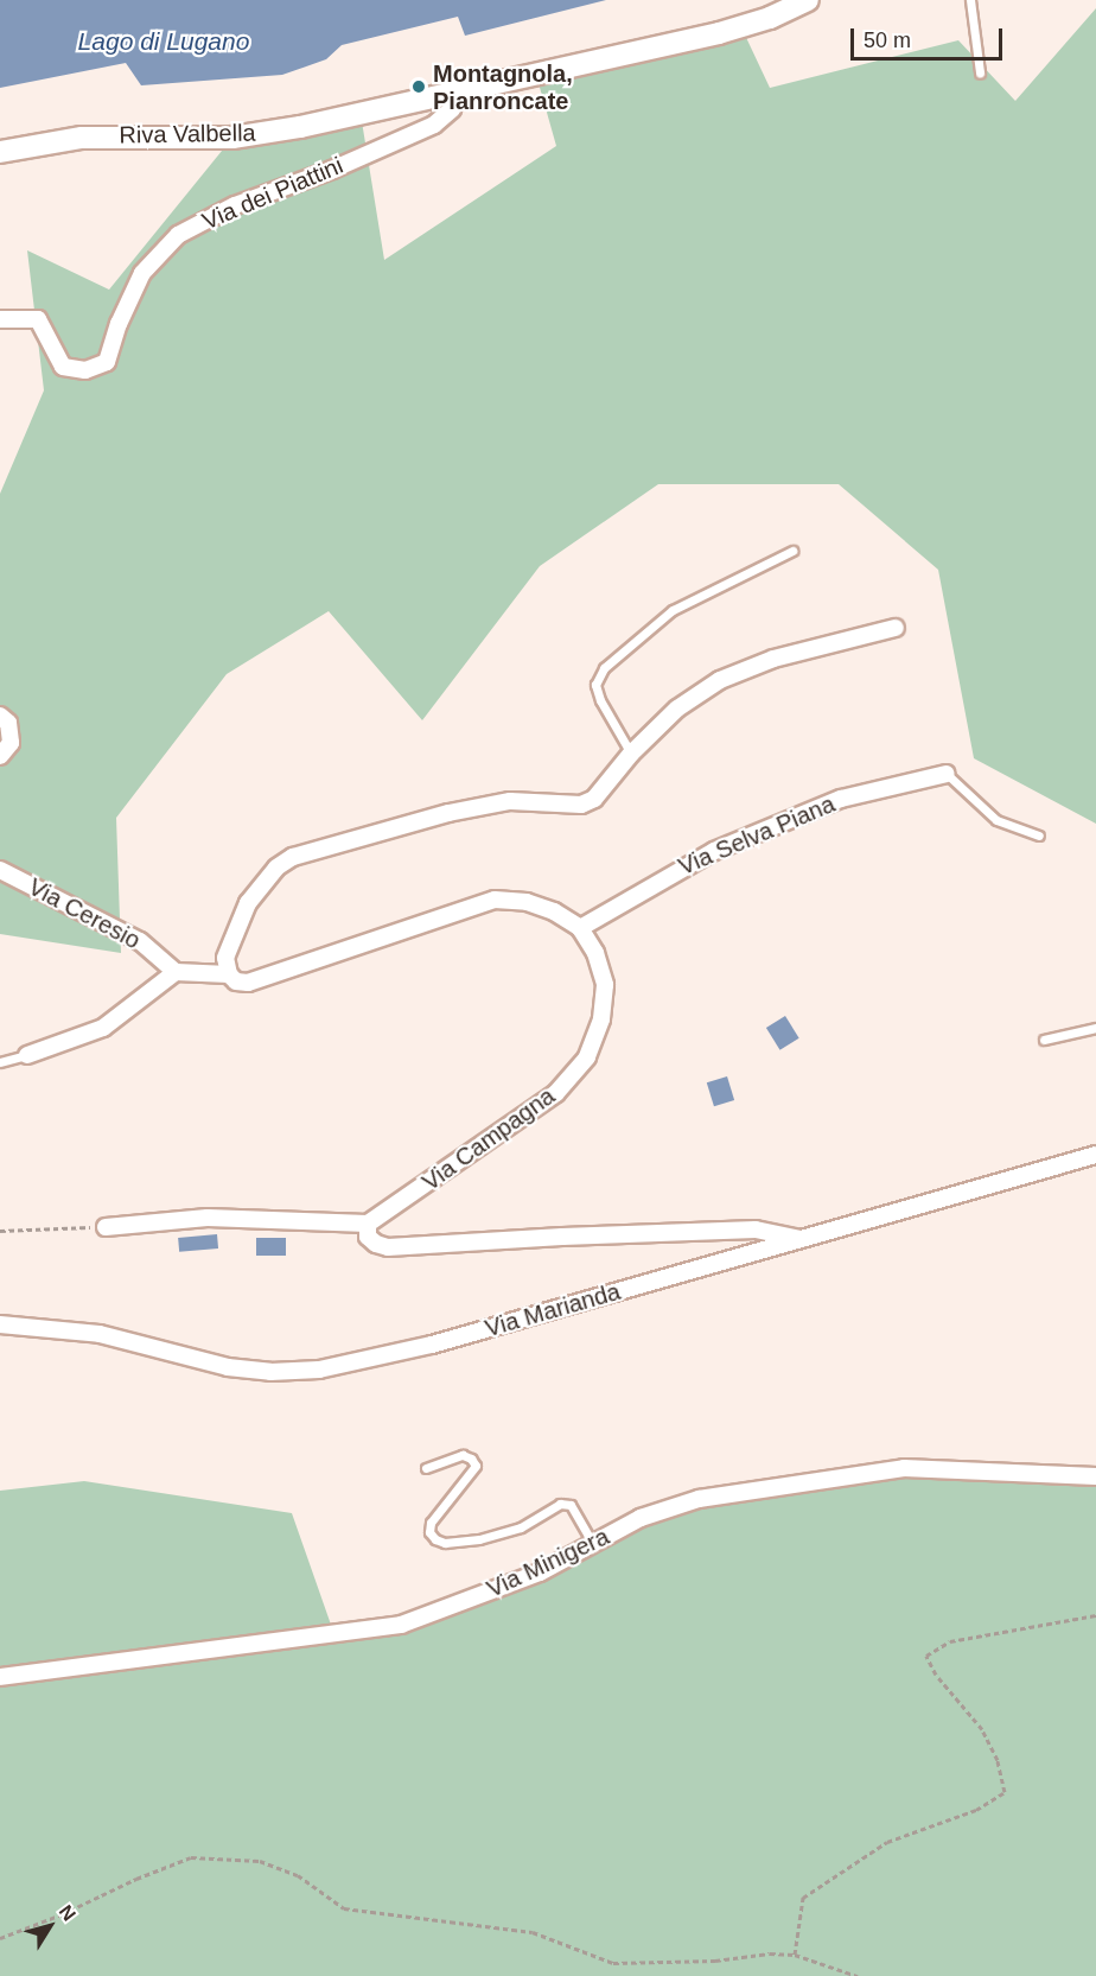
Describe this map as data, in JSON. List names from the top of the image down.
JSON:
{
  "streets": {
    "main road": ["Riva Valbella"],
    "street": [
      "Via dei Piattini",
      "Via Selva Piana",
      "Via Ceresio",
      "Via Campagna",
      "Via Marianda",
      "Via Minigera"
    ]
  },
  "crossings": [
    ["Riva Valbella", "Via dei Piattini"],
    ["Via Selva Piana", "Via Campagna"]
  ],
  "water": ["Lago di Lugano"],
  "places": ["Montagnola, Pianroncate"],
  "scale_bar": "50 m",
  "north": "top right"
}
